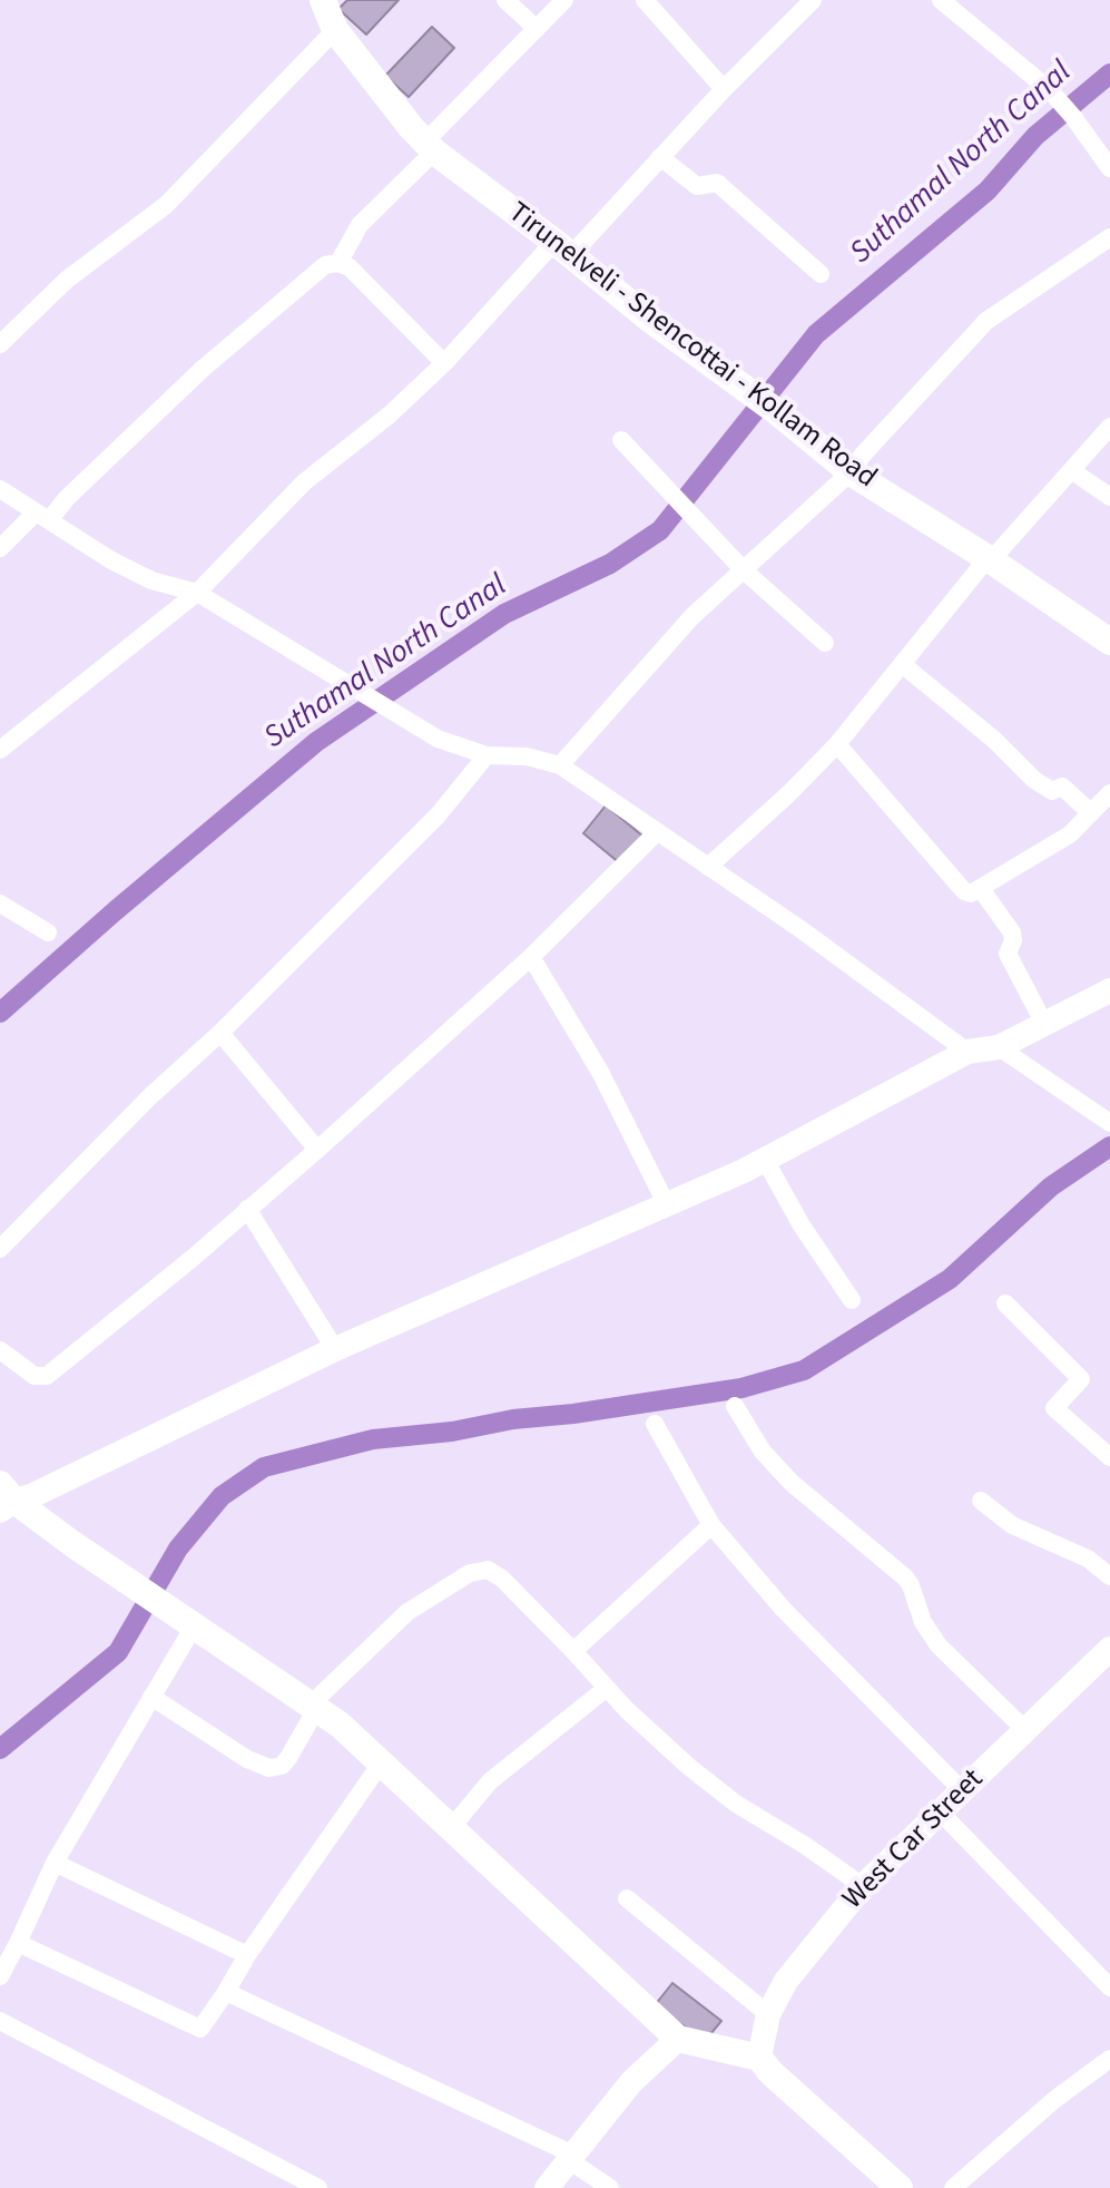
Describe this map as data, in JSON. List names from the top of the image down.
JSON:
{
  "streets": {
    "main road": ["Tirunelveli - Shencottai - Kollam Road"],
    "street": ["West Car Street"]
  },
  "water": ["Suthamal North Canal"]
}
